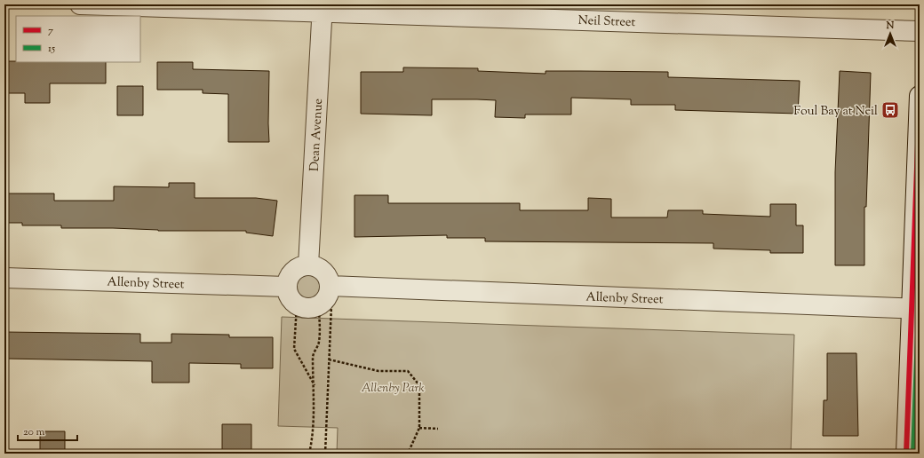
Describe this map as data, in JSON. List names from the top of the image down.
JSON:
{
  "streets": {
    "street": ["Neil Street", "Dean Avenue", "Allenby Street"]
  },
  "crossings": [
    ["Neil Street", "Dean Avenue"],
    ["Dean Avenue", "Allenby Street"]
  ],
  "parks": ["Allenby Park"],
  "places": {
    "bus stop": ["Foul Bay at Neil"]
  },
  "lines": ["transit line 7", "transit line 15"],
  "legend": ["7", "15"],
  "scale_bar": "20 m",
  "north": "top"
}
